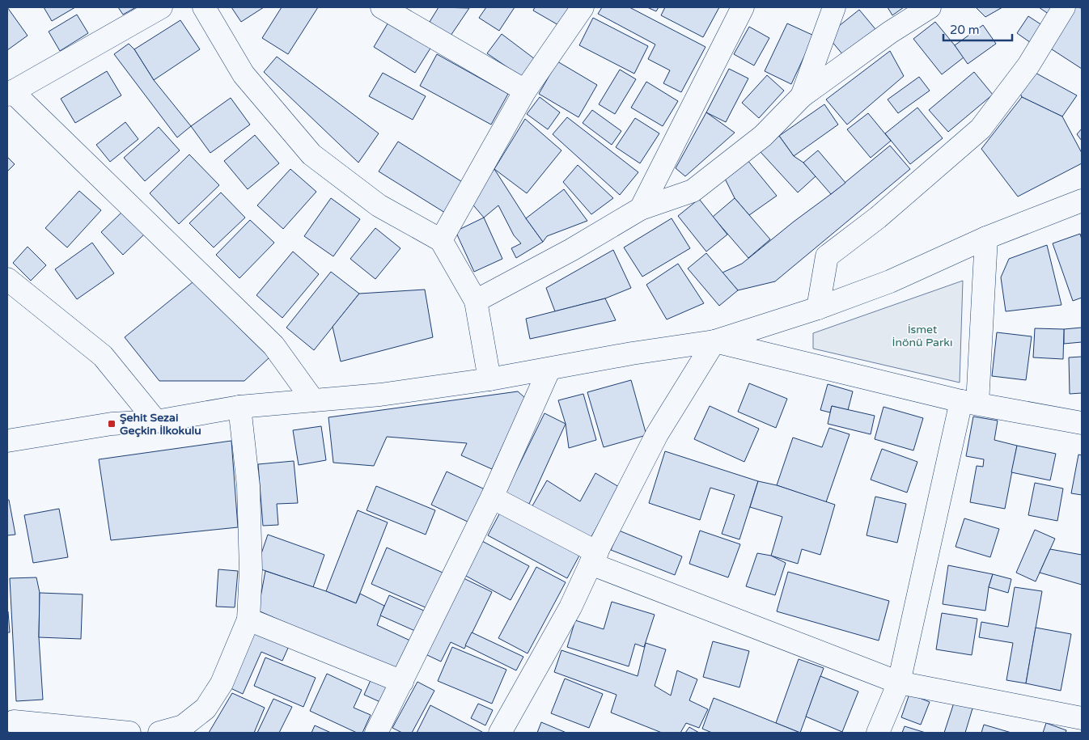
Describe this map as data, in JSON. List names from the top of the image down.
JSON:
{
  "parks": ["İsmet İnönü Parkı"],
  "places": {
    "transit": ["Şehit Sezai Geçkin İlkokulu"]
  },
  "scale_bar": "20 m"
}
